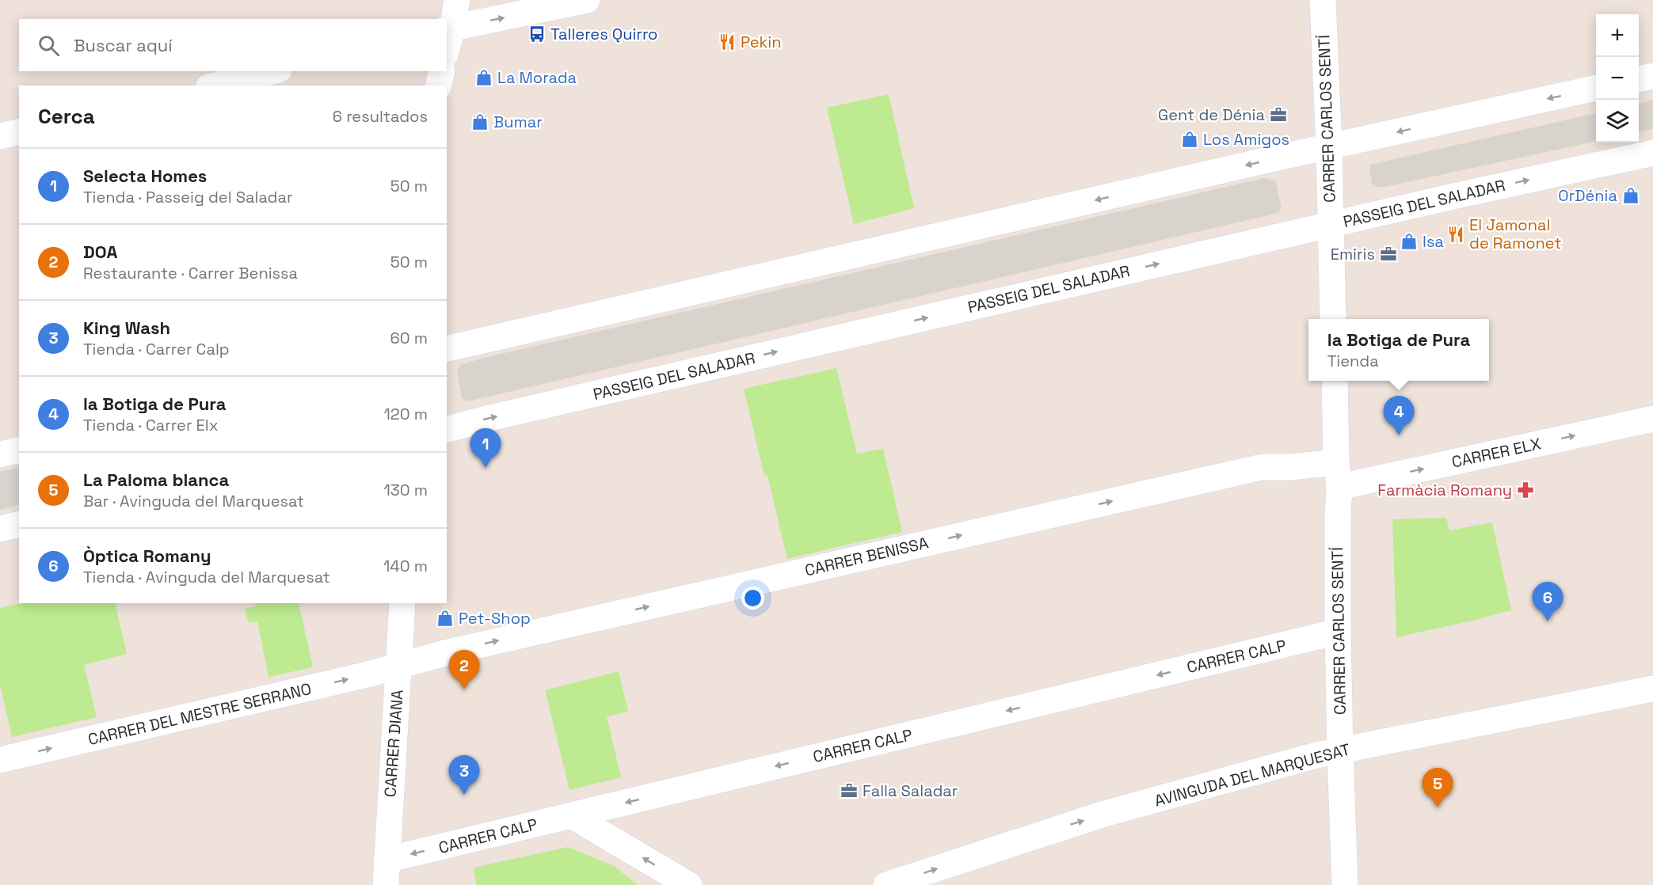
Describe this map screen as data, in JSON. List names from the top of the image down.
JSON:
{
  "streets": {
    "street": [
      "CARRER CARLOS SENTÍ",
      "PASSEIG DEL SALADAR",
      "CARRER ELX",
      "CARRER BENISSA",
      "CARRER CALP",
      "CARRER DEL MESTRE SERRANO",
      "CARRER DIANA",
      "AVINGUDA DEL MARQUESAT"
    ]
  },
  "crossings": [
    ["CARRER CARLOS SENTÍ", "PASSEIG DEL SALADAR"],
    ["CARRER CARLOS SENTÍ", "CARRER ELX"],
    ["CARRER CARLOS SENTÍ", "CARRER BENISSA"],
    ["CARRER CARLOS SENTÍ", "CARRER CALP"],
    ["CARRER CARLOS SENTÍ", "AVINGUDA DEL MARQUESAT"],
    ["CARRER ELX", "CARRER BENISSA"],
    ["CARRER BENISSA", "CARRER DEL MESTRE SERRANO"],
    ["CARRER BENISSA", "CARRER DIANA"],
    ["CARRER CALP", "CARRER DIANA"],
    ["CARRER DEL MESTRE SERRANO", "CARRER DIANA"]
  ],
  "one_way": [
    "CARRER ELX",
    "CARRER BENISSA",
    "CARRER CALP",
    "CARRER DEL MESTRE SERRANO",
    "AVINGUDA DEL MARQUESAT"
  ],
  "places": {
    "bus stop": ["Talleres Quirro"],
    "restaurant": ["Pekin", "El Jamonal de Ramonet"],
    "shop": [
      "La Morada",
      "Bumar",
      "Los Amigos",
      "OrDénia",
      "Isa",
      "Pet-Shop"
    ],
    "office": ["Gent de Dénia", "Emiris", "Falla Saladar"],
    "pharmacy": ["Farmàcia Romany"]
  },
  "page": {
    "map_buttons": ["+", "−"],
    "search": "Buscar aquí",
    "heading": ["Cerca", "6 resultados"],
    "list": [
      {
        "mark": "1",
        "name": "Selecta Homes",
        "note": "Tienda · Passeig del Saladar",
        "value": "50 m"
      },
      {
        "mark": "2",
        "name": "DOA",
        "note": "Restaurante · Carrer Benissa",
        "value": "50 m"
      },
      {
        "mark": "3",
        "name": "King Wash",
        "note": "Tienda · Carrer Calp",
        "value": "60 m"
      },
      {
        "mark": "4",
        "name": "la Botiga de Pura",
        "note": "Tienda · Carrer Elx",
        "value": "120 m"
      },
      {
        "mark": "5",
        "name": "La Paloma blanca",
        "note": "Bar · Avinguda del Marquesat",
        "value": "130 m"
      },
      {
        "mark": "6",
        "name": "Òptica Romany",
        "note": "Tienda · Avinguda del Marquesat",
        "value": "140 m"
      }
    ],
    "popup": ["la Botiga de Pura", "Tienda"],
    "pins": [
      "4",
      "1",
      "6",
      "2",
      "3",
      "5"
    ]
  }
}
